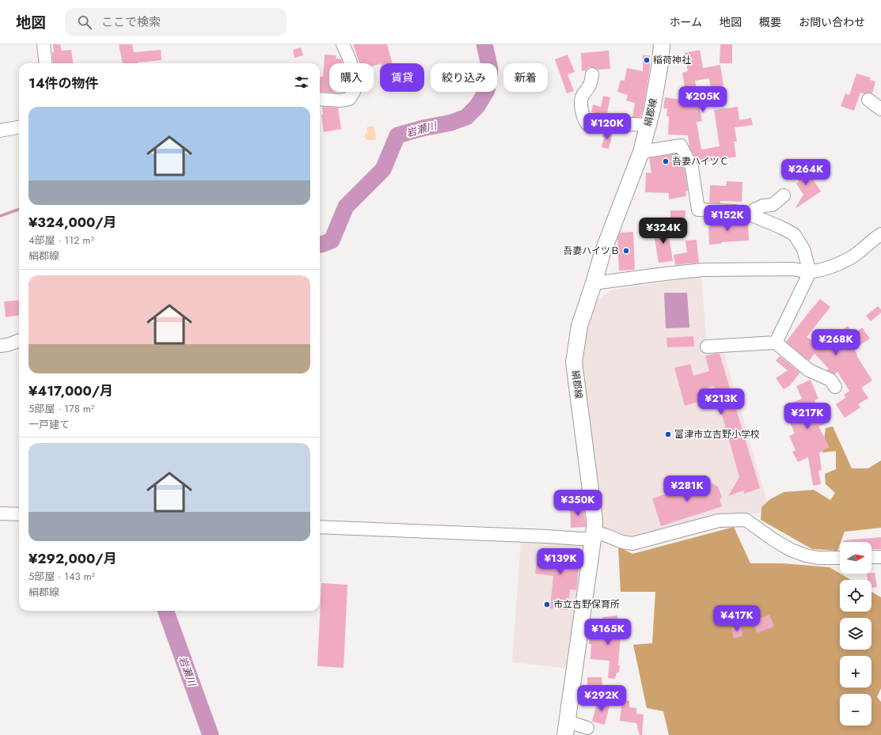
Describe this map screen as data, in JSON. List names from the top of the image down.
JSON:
{
  "streets": {
    "main road": ["絹郡線"]
  },
  "water": ["岩瀬川"],
  "places": [
    "稲荷神社",
    "吾妻ハイツＣ",
    "吾妻ハイツＢ",
    "富津市立吉野小学校",
    "市立吉野保育所"
  ],
  "north": "right",
  "page": {
    "header": "地図",
    "search": "ここで検索",
    "nav": [
      "ホーム",
      "地図",
      "概要",
      "お問い合わせ"
    ],
    "chip": [
      "購入",
      "賃貸",
      "絞り込み",
      "新着"
    ],
    "heading": "14件の物件",
    "price": [
      "¥205K",
      "¥120K",
      "¥264K",
      "¥152K",
      "¥324K",
      "¥268K",
      "¥213K",
      "¥217K",
      "¥281K",
      "¥350K",
      "¥139K",
      "¥417K",
      "¥165K",
      "¥292K"
    ],
    "list": [
      {
        "name": "¥324,000/月",
        "note": "4部屋 · 112 m² · 絹郡線"
      },
      {
        "name": "¥417,000/月",
        "note": "5部屋 · 178 m² · 一戸建て"
      },
      {
        "name": "¥292,000/月",
        "note": "5部屋 · 143 m² · 絹郡線"
      }
    ],
    "map_buttons": ["+", "−"]
  }
}
